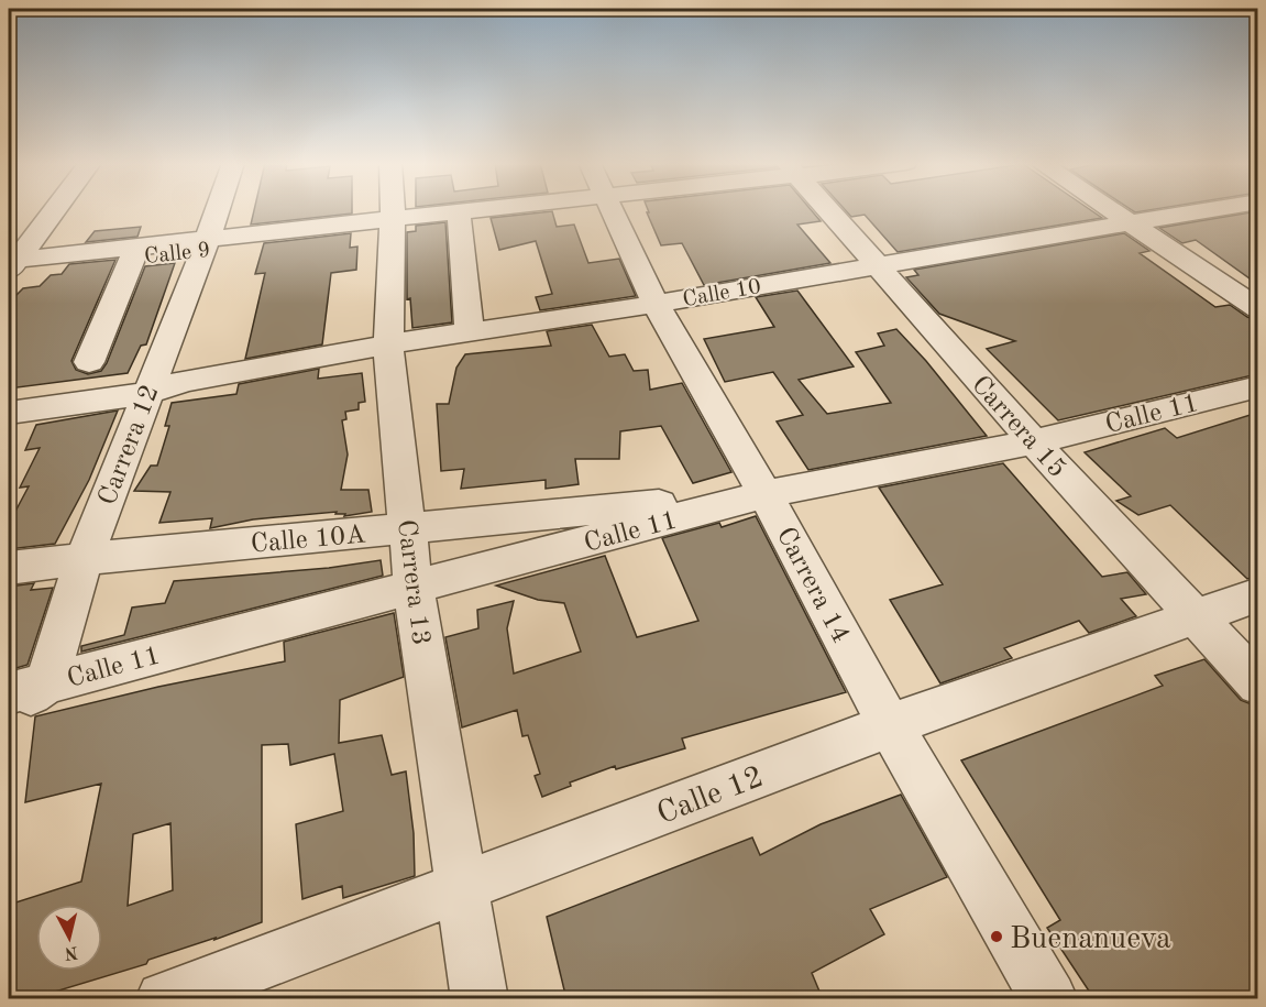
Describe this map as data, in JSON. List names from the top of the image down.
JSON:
{
  "streets": {
    "street": [
      "Calle 9",
      "Calle 10",
      "Calle 11",
      "Carrera 15",
      "Carrera 12",
      "Calle 10A",
      "Carrera 13",
      "Carrera 14",
      "Calle 12"
    ]
  },
  "crossings": [
    ["Calle 9", "Carrera 12"],
    ["Calle 9", "Carrera 13"],
    ["Calle 10", "Carrera 15"],
    ["Calle 10", "Carrera 12"],
    ["Calle 10", "Carrera 13"],
    ["Calle 10", "Carrera 14"],
    ["Calle 11", "Carrera 15"],
    ["Calle 11", "Carrera 12"],
    ["Calle 11", "Calle 10A"],
    ["Calle 11", "Carrera 13"],
    ["Calle 11", "Carrera 14"],
    ["Carrera 15", "Calle 12"],
    ["Carrera 12", "Calle 10A"],
    ["Calle 10A", "Carrera 13"],
    ["Calle 10A", "Carrera 14"],
    ["Carrera 13", "Calle 12"],
    ["Carrera 14", "Calle 12"]
  ],
  "places": ["Buenanueva"],
  "north": "bottom"
}
